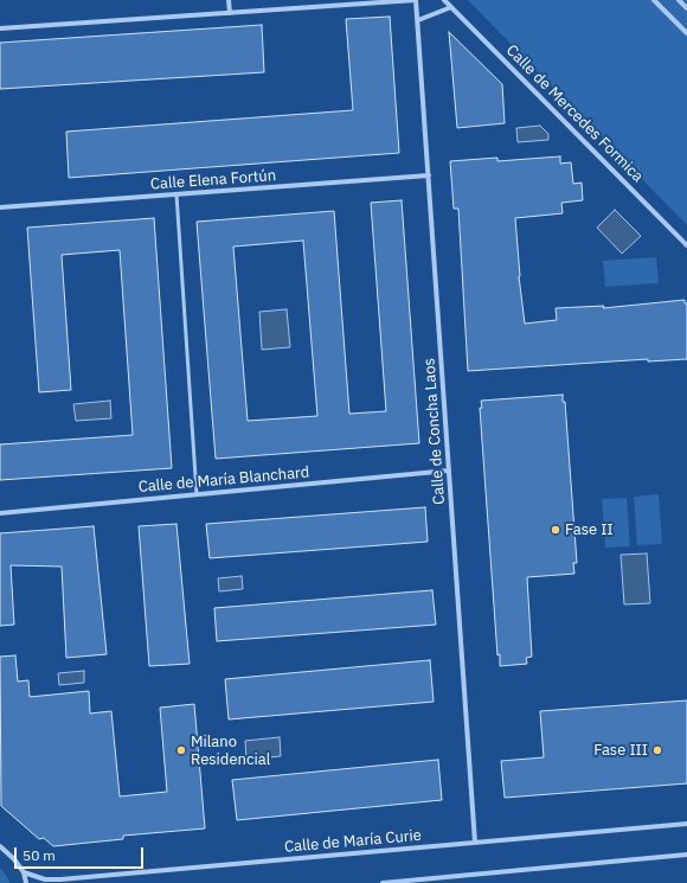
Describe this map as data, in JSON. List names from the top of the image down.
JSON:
{
  "streets": {
    "street": [
      "Calle de Mercedes Formica",
      "Calle Elena Fortún",
      "Calle de Concha Laos",
      "Calle de María Blanchard",
      "Calle de María Curie"
    ]
  },
  "crossings": [
    ["Calle Elena Fortún", "Calle de Concha Laos"],
    ["Calle de Concha Laos", "Calle de María Blanchard"],
    ["Calle de Concha Laos", "Calle de María Curie"]
  ],
  "places": ["Fase II", "Milano Residencial", "Fase III"],
  "scale_bar": "50 m"
}
